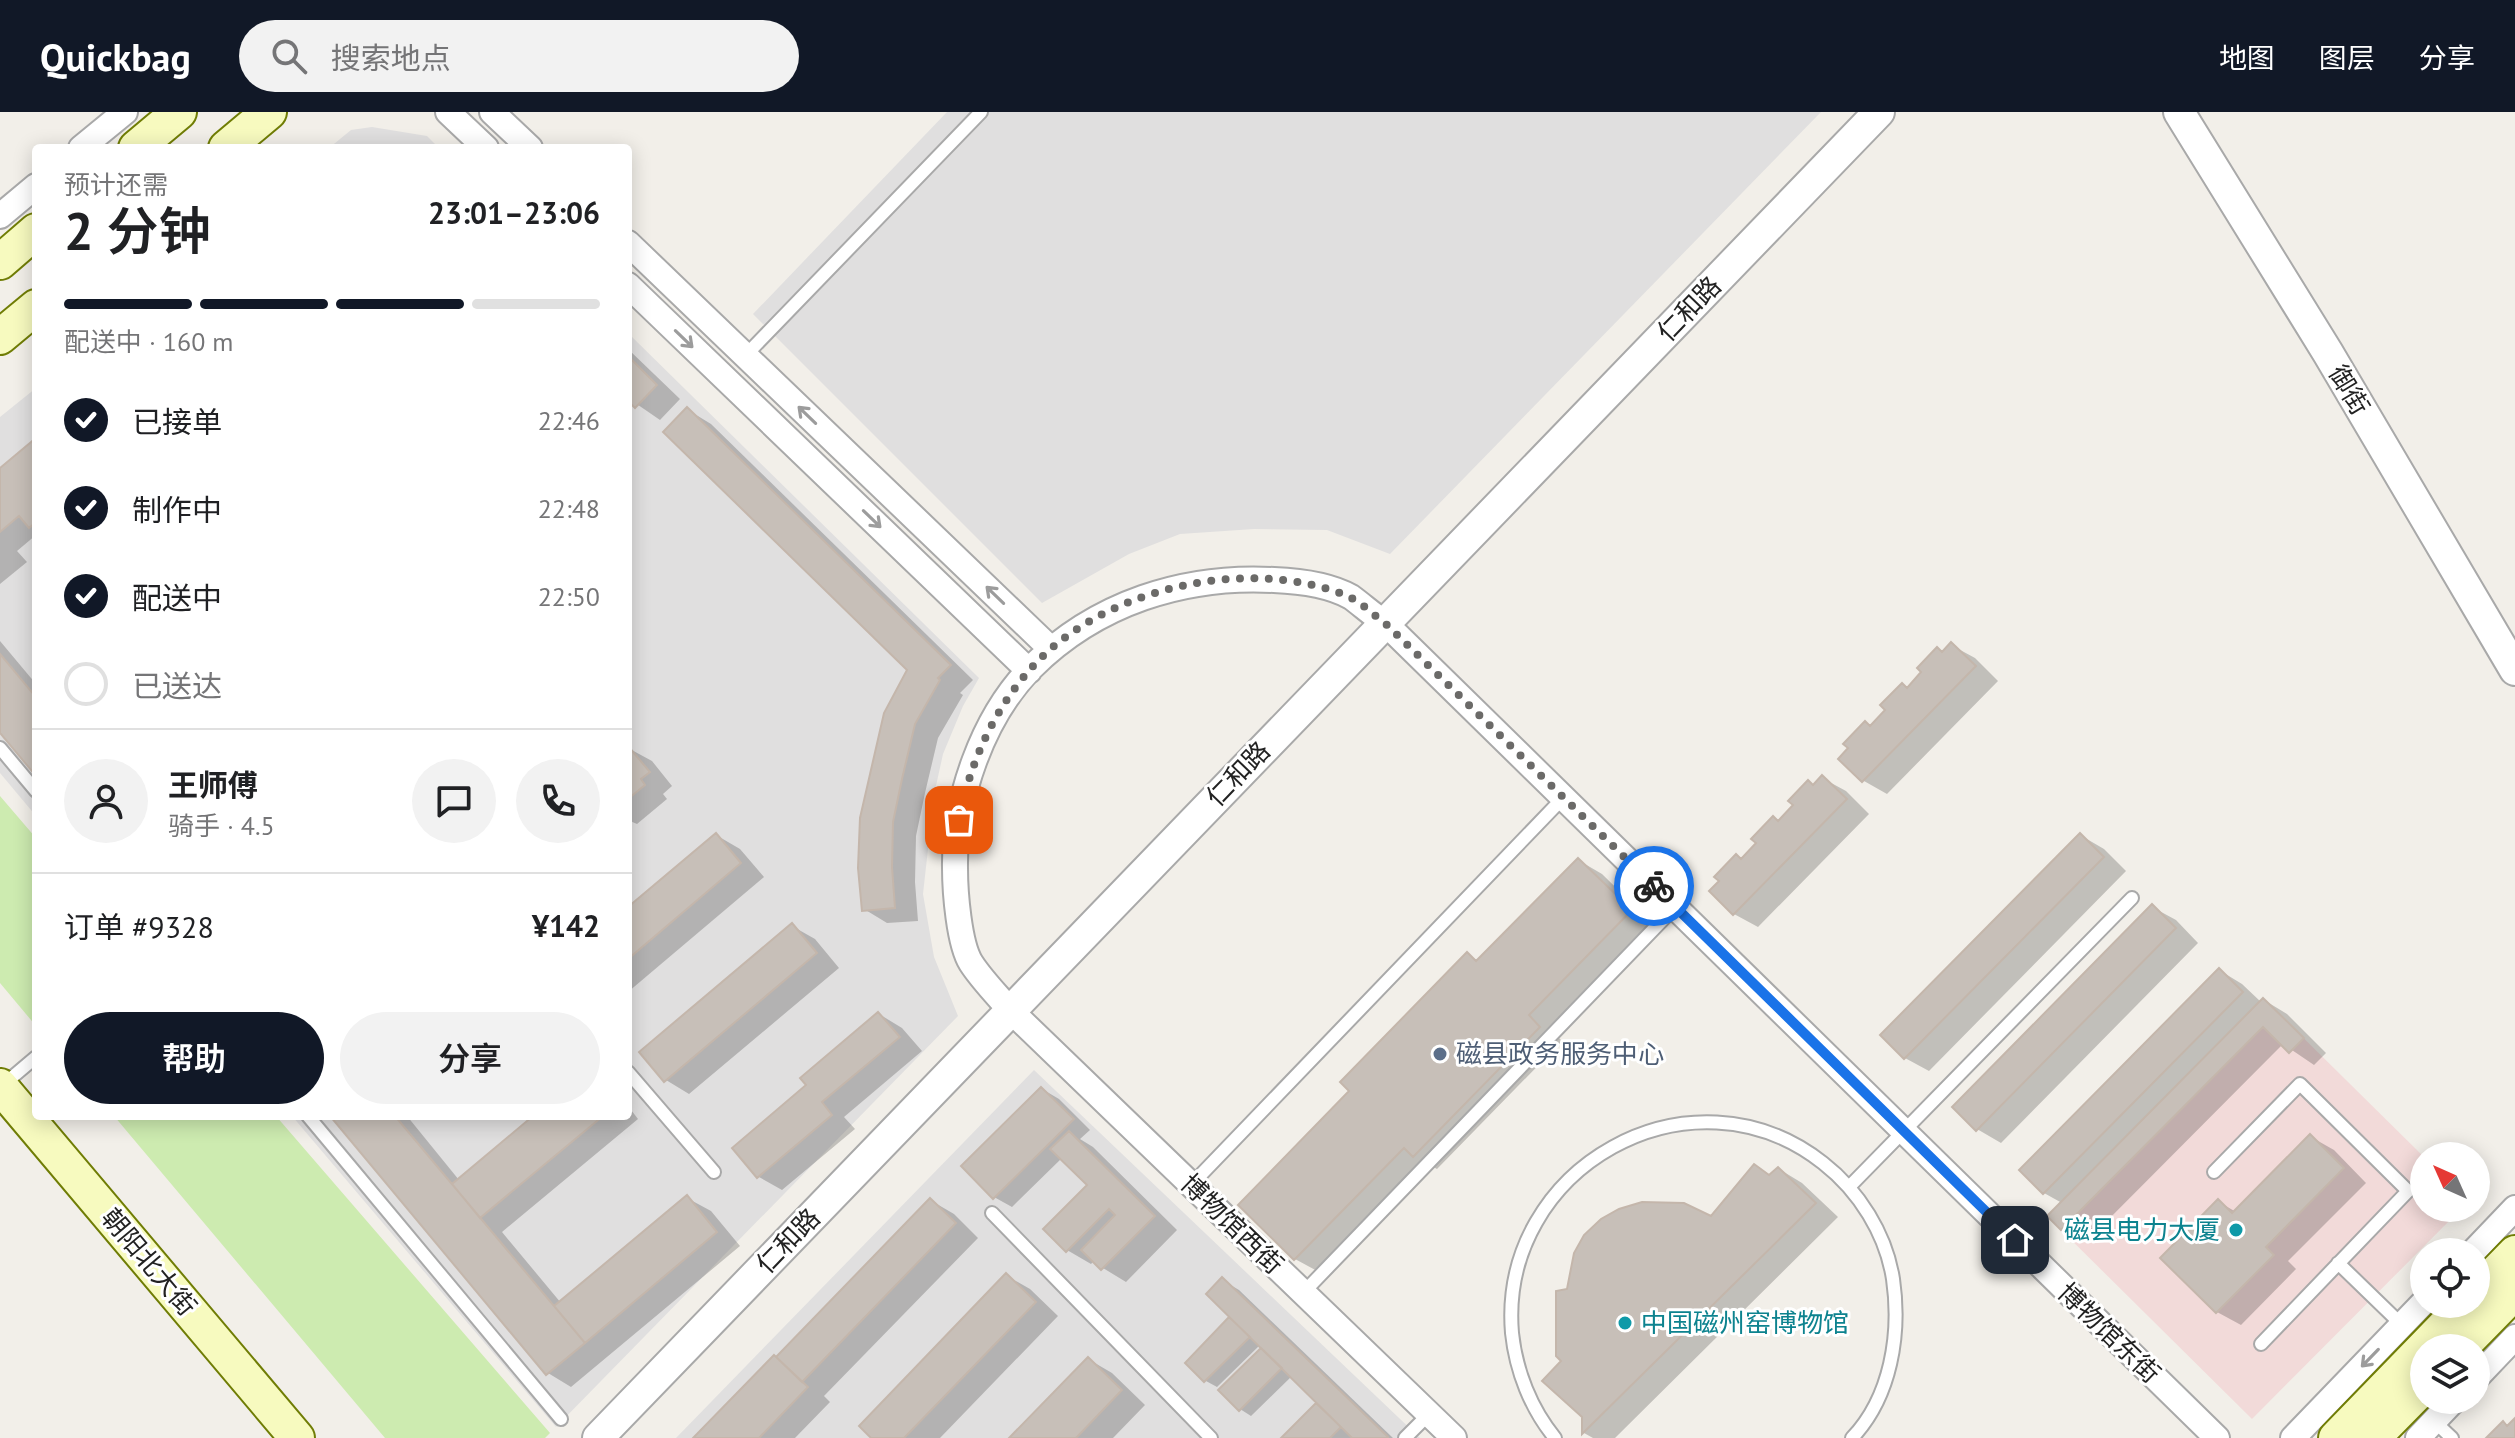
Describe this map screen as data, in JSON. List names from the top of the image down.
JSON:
{
  "streets": {
    "main road": ["朝阳北大街"],
    "street": [
      "仁和路",
      "御街",
      "博物馆西街",
      "博物馆东街"
    ]
  },
  "crossings": [
    ["仁和路", "博物馆西街"],
    ["仁和路", "博物馆东街"],
    ["博物馆西街", "博物馆东街"]
  ],
  "places": ["磁县政务服务中心", "磁县电力大厦", "中国磁州窑博物馆"],
  "north": "top left",
  "page": {
    "header": "Quickbag",
    "search": "搜索地点",
    "nav": ["地图", "图层", "分享"],
    "heading": ["2 分钟", "预计还需", "23:01–23:06"],
    "panel": [
      "王师傅",
      "骑手 · 4.5",
      "订单 #9328",
      "¥142"
    ],
    "bar": "配送中 · 160 m",
    "list": [
      ["已接单", "22:46"],
      ["制作中", "22:48"],
      ["配送中", "22:50"],
      "已送达"
    ],
    "buttons": ["帮助", "分享"]
  }
}
